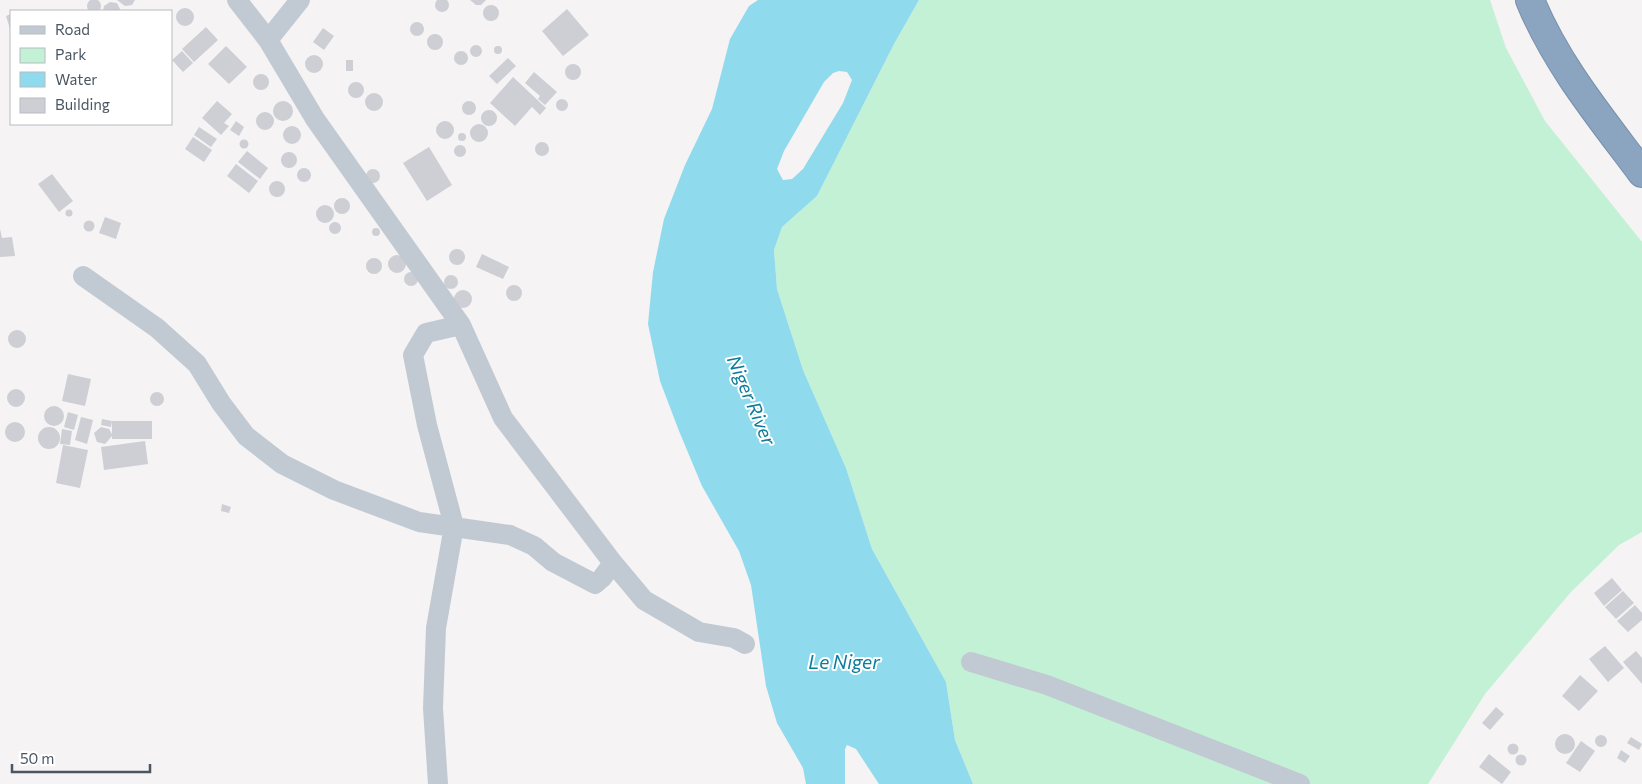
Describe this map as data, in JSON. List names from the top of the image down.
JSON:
{
  "water": ["Niger River", "Le Niger"],
  "legend": [
    "Road",
    "Park",
    "Water",
    "Building"
  ],
  "scale_bar": "50 m"
}
